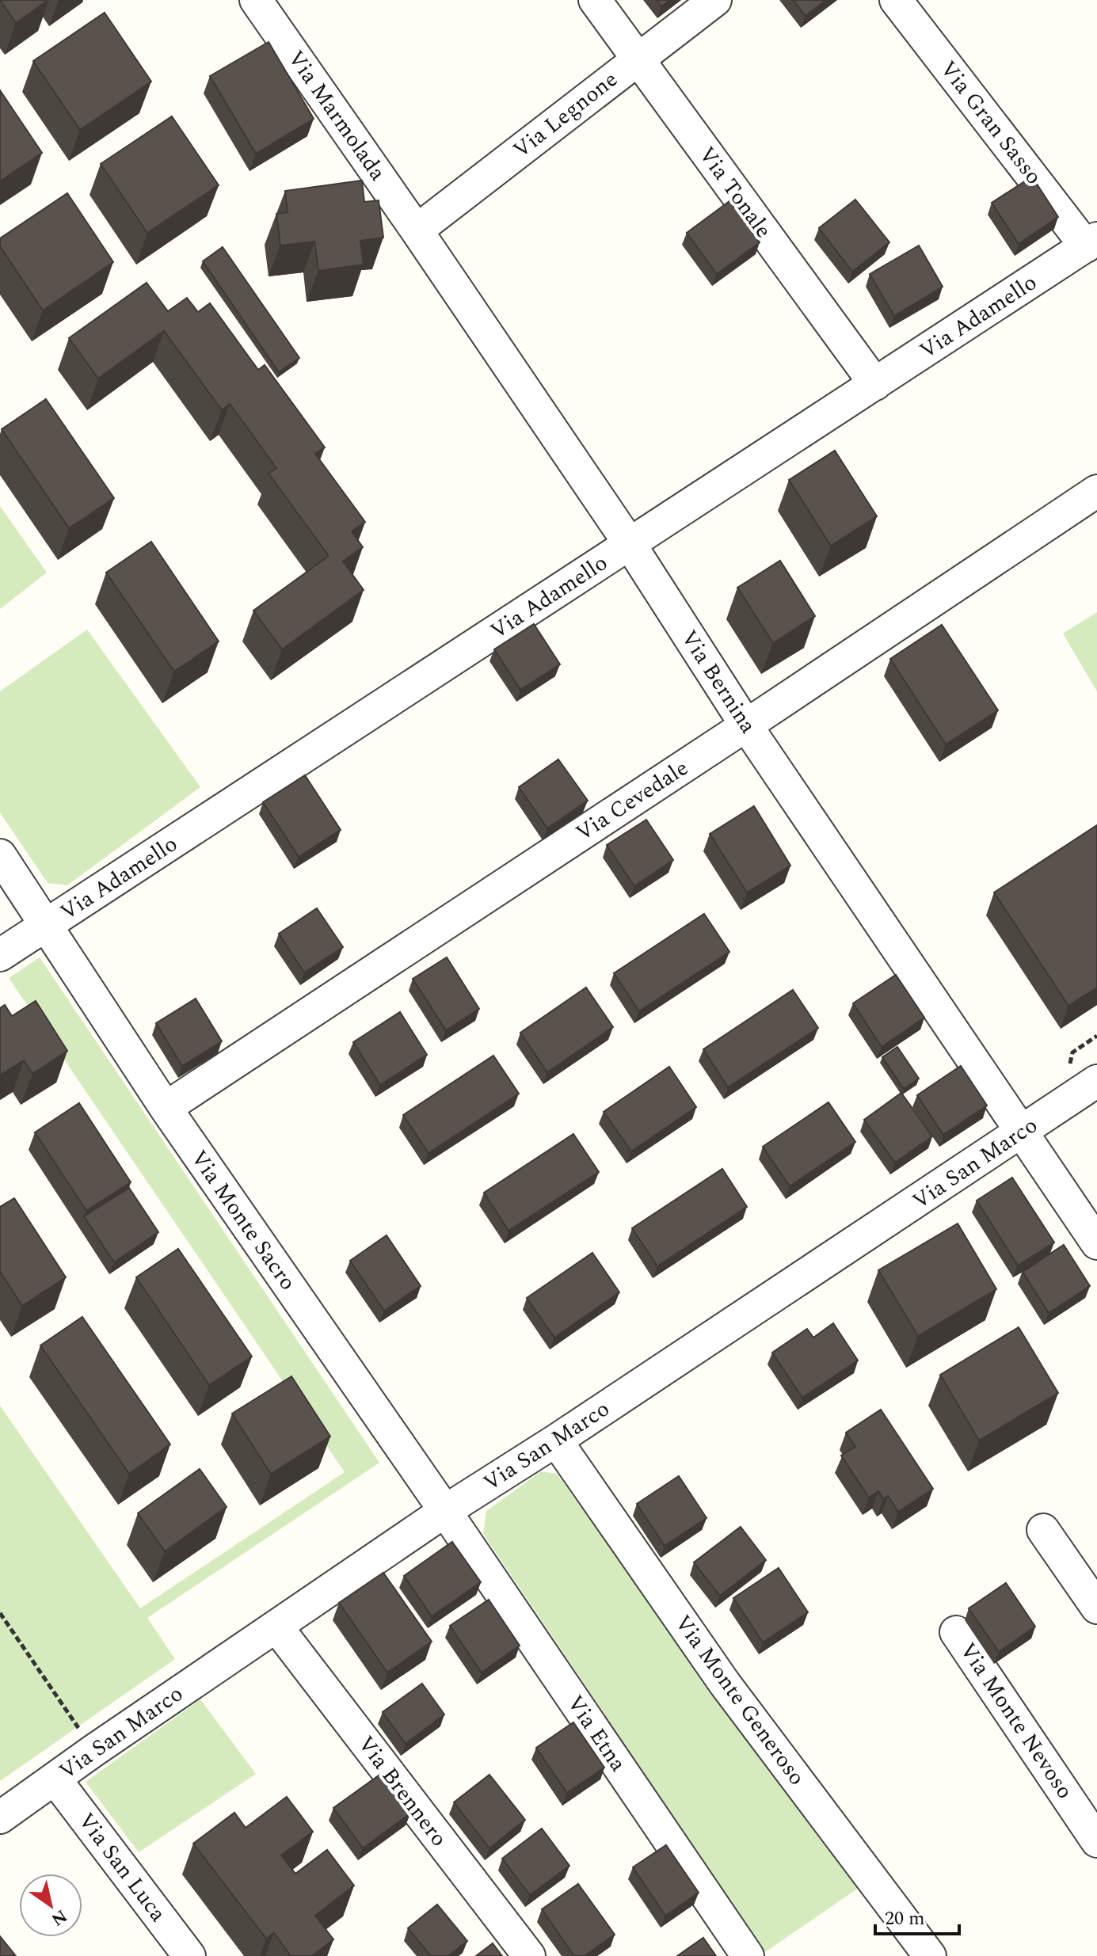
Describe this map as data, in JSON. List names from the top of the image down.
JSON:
{
  "streets": {
    "street": [
      "Via Legnone",
      "Via Marmolada",
      "Via Gran Sasso",
      "Via Tonale",
      "Via Adamello",
      "Via Bernina",
      "Via Cevedale",
      "Via San Marco",
      "Via Monte Sacro",
      "Via Monte Generoso",
      "Via Monte Nevoso",
      "Via Etna",
      "Via Brennero",
      "Via San Luca"
    ]
  },
  "crossings": [
    ["Via Legnone", "Via Marmolada"],
    ["Via Legnone", "Via Tonale"],
    ["Via Legnone", "Via Bernina"],
    ["Via Marmolada", "Via Bernina"],
    ["Via Gran Sasso", "Via Adamello"],
    ["Via Tonale", "Via Adamello"],
    ["Via Adamello", "Via Bernina"],
    ["Via Adamello", "Via Monte Sacro"],
    ["Via Bernina", "Via Cevedale"],
    ["Via Bernina", "Via San Marco"],
    ["Via Cevedale", "Via Monte Sacro"],
    ["Via San Marco", "Via Monte Sacro"],
    ["Via San Marco", "Via Monte Generoso"],
    ["Via San Marco", "Via Etna"],
    ["Via San Marco", "Via Brennero"],
    ["Via San Marco", "Via San Luca"],
    ["Via Monte Sacro", "Via Etna"]
  ],
  "scale_bar": "20 m",
  "north": "bottom right"
}
